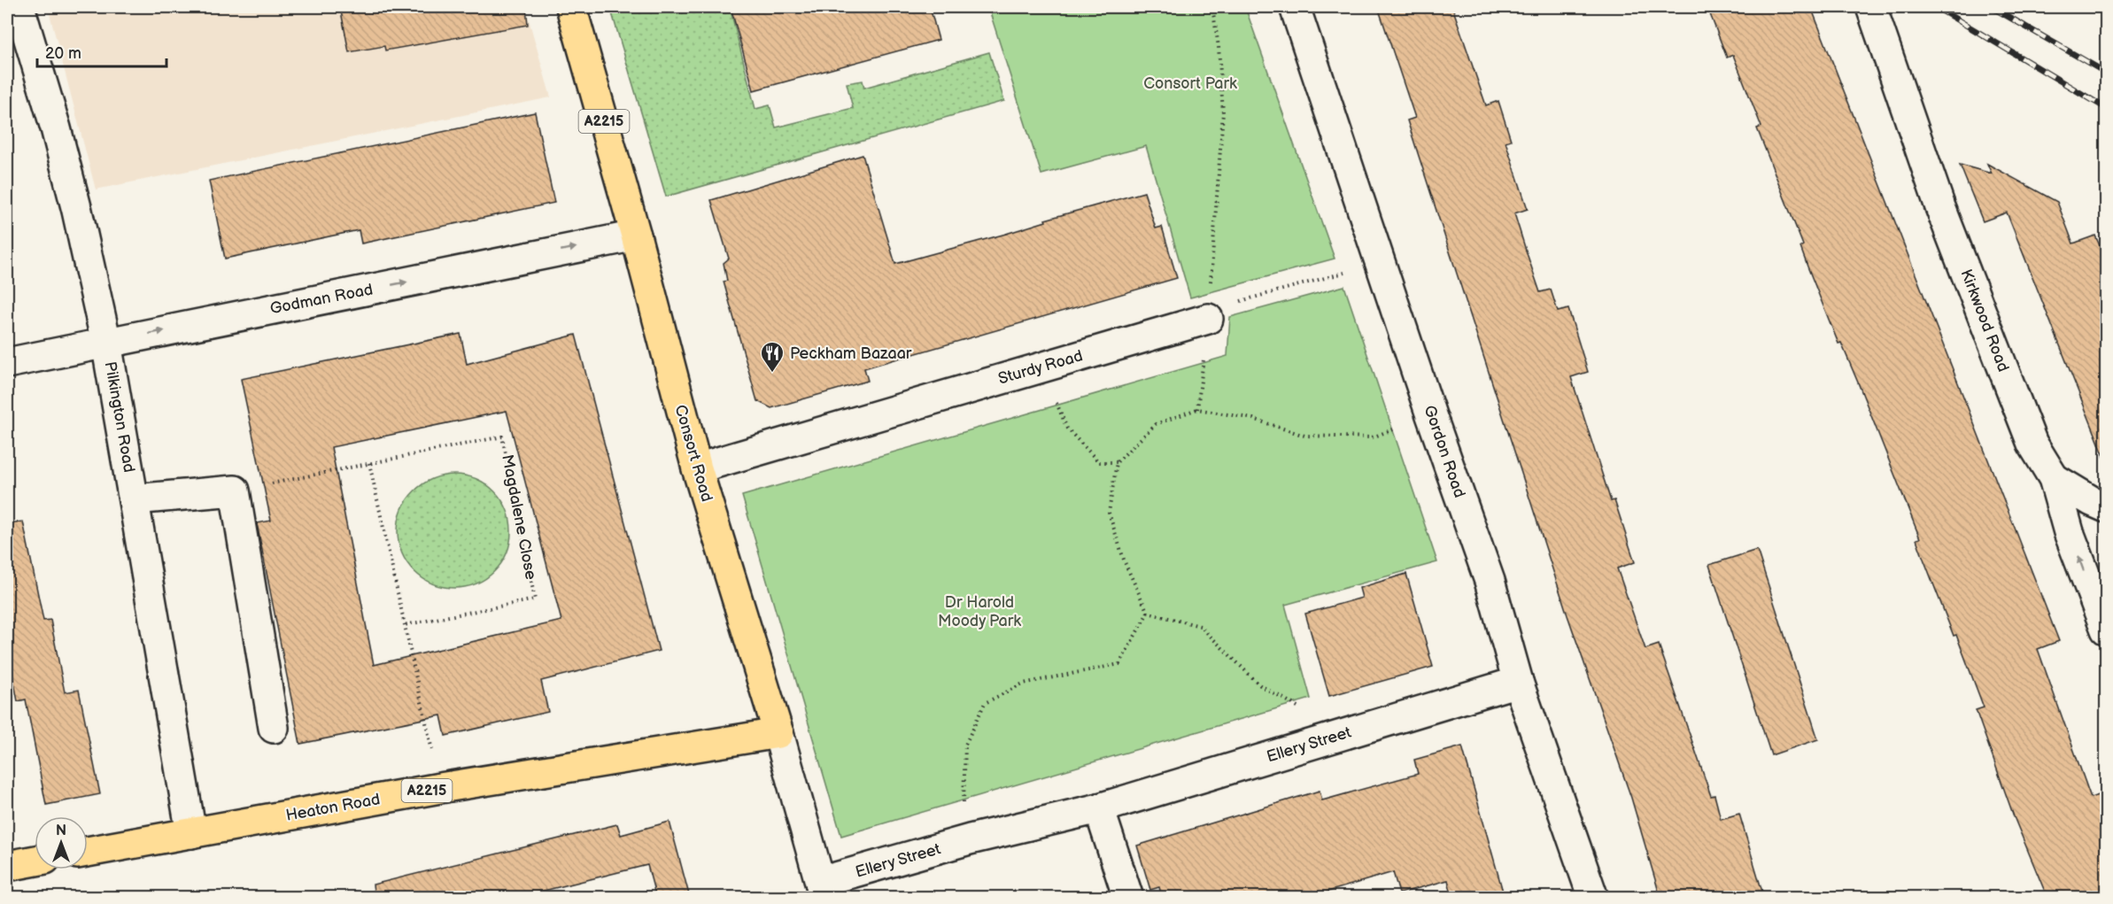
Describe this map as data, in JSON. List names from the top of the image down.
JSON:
{
  "streets": {
    "main road": ["A2215", "Consort Road", "Heaton Road"],
    "street": [
      "Godman Road",
      "Kirkwood Road",
      "Sturdy Road",
      "Pilkington Road",
      "Gordon Road",
      "Ellery Street"
    ],
    "path": ["Magdalene Close"]
  },
  "crossings": [
    ["Godman Road", "Pilkington Road"],
    ["Godman Road", "Consort Road"],
    ["Sturdy Road", "Consort Road"],
    ["Pilkington Road", "Heaton Road"],
    ["Gordon Road", "Ellery Street"],
    ["Consort Road", "Ellery Street"],
    ["Consort Road", "Heaton Road"]
  ],
  "one_way": ["Godman Road"],
  "parks": ["Consort Park", "Dr Harold Moody Park"],
  "places": {
    "restaurant": ["Peckham Bazaar"]
  },
  "scale_bar": "20 m",
  "north": "top"
}
